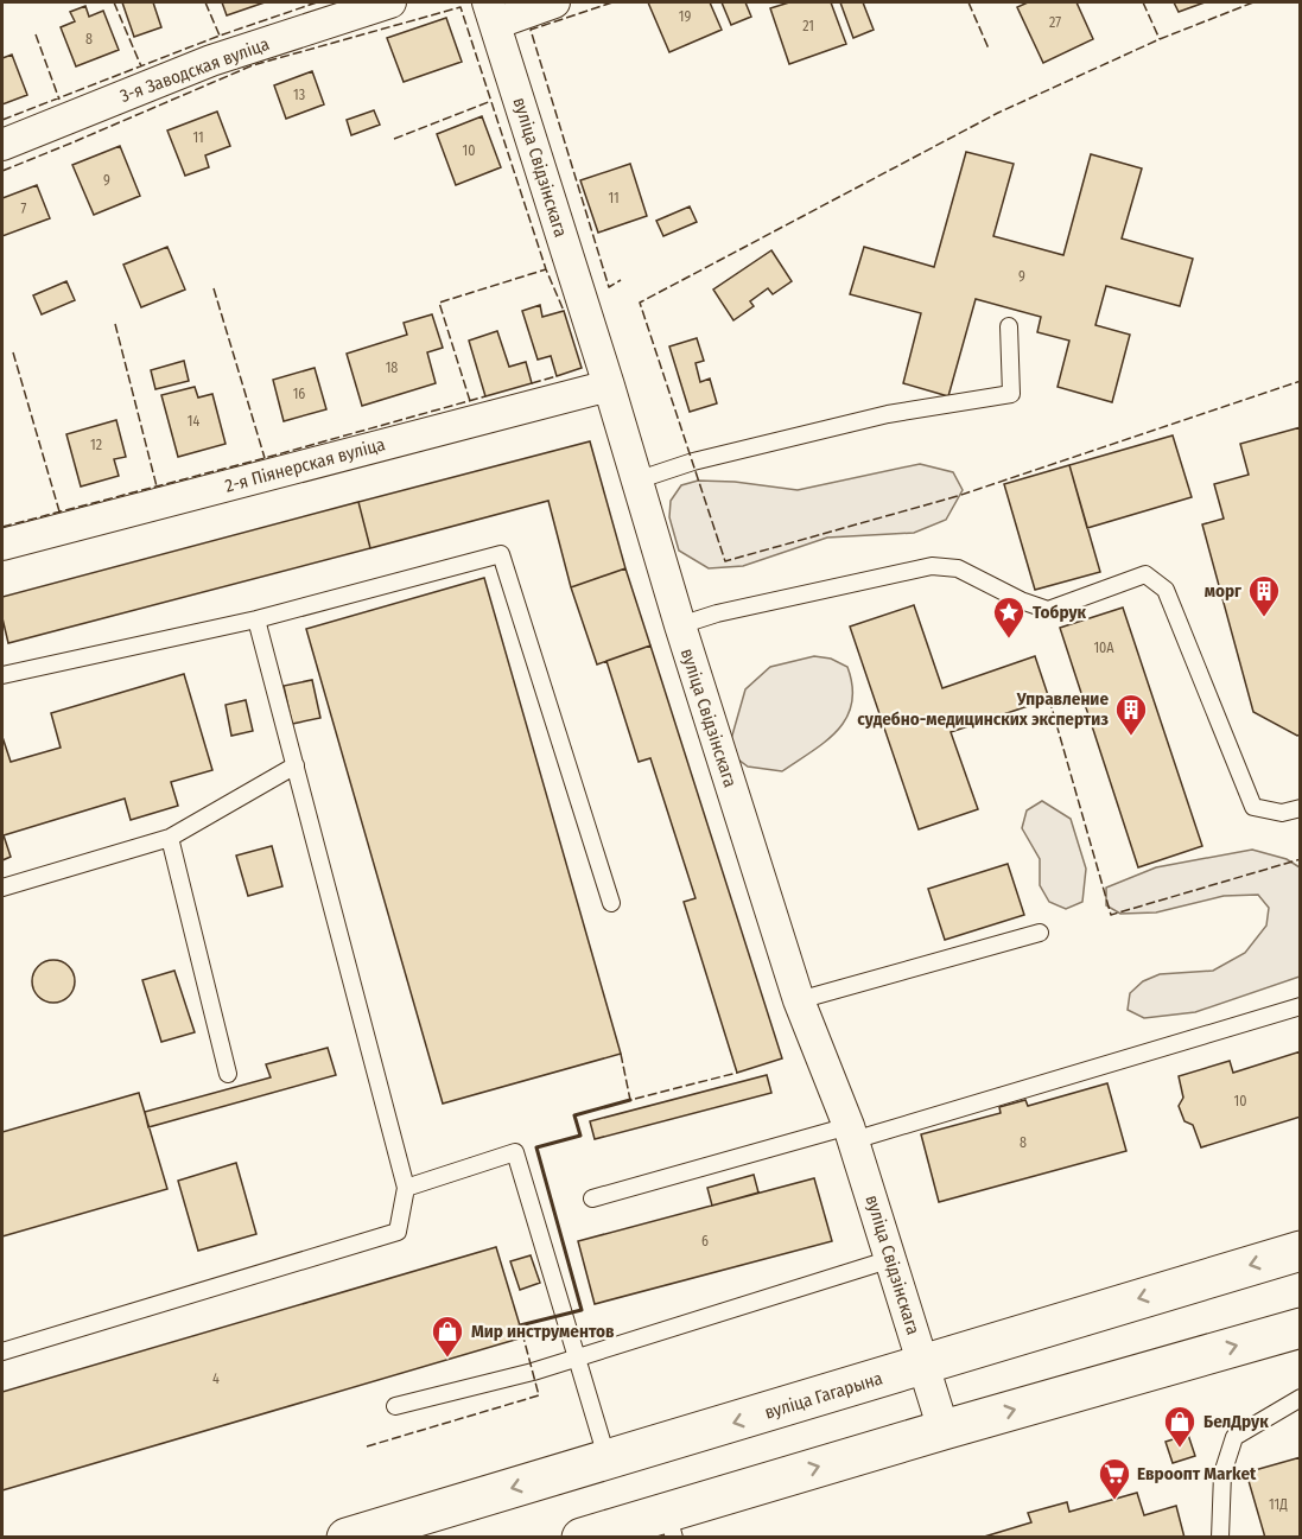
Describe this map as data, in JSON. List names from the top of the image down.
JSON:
{
  "streets": {
    "main road": ["вуліца Гагарына"],
    "street": ["3-я Заводская вуліца", "вуліца Свідзінскага", "2-я Піянерская вуліца"]
  },
  "crossings": [
    ["вуліца Свідзінскага", "2-я Піянерская вуліца"],
    ["вуліца Свідзінскага", "вуліца Гагарына"]
  ],
  "places": {
    "building": ["морг", "Управление судебно-медицинских экспертиз"],
    "place": ["Тобрук"],
    "shop": ["Мир инструментов", "БелДрук"],
    "supermarket": ["Евроопт Market"]
  },
  "house_numbers": [
    "19",
    "27",
    "21",
    "8",
    "13",
    "11",
    "10",
    "9",
    "11",
    "7",
    "9",
    "18",
    "16",
    "14",
    "12",
    "10А",
    "10",
    "8",
    "6",
    "4",
    "11Д"
  ]
}
